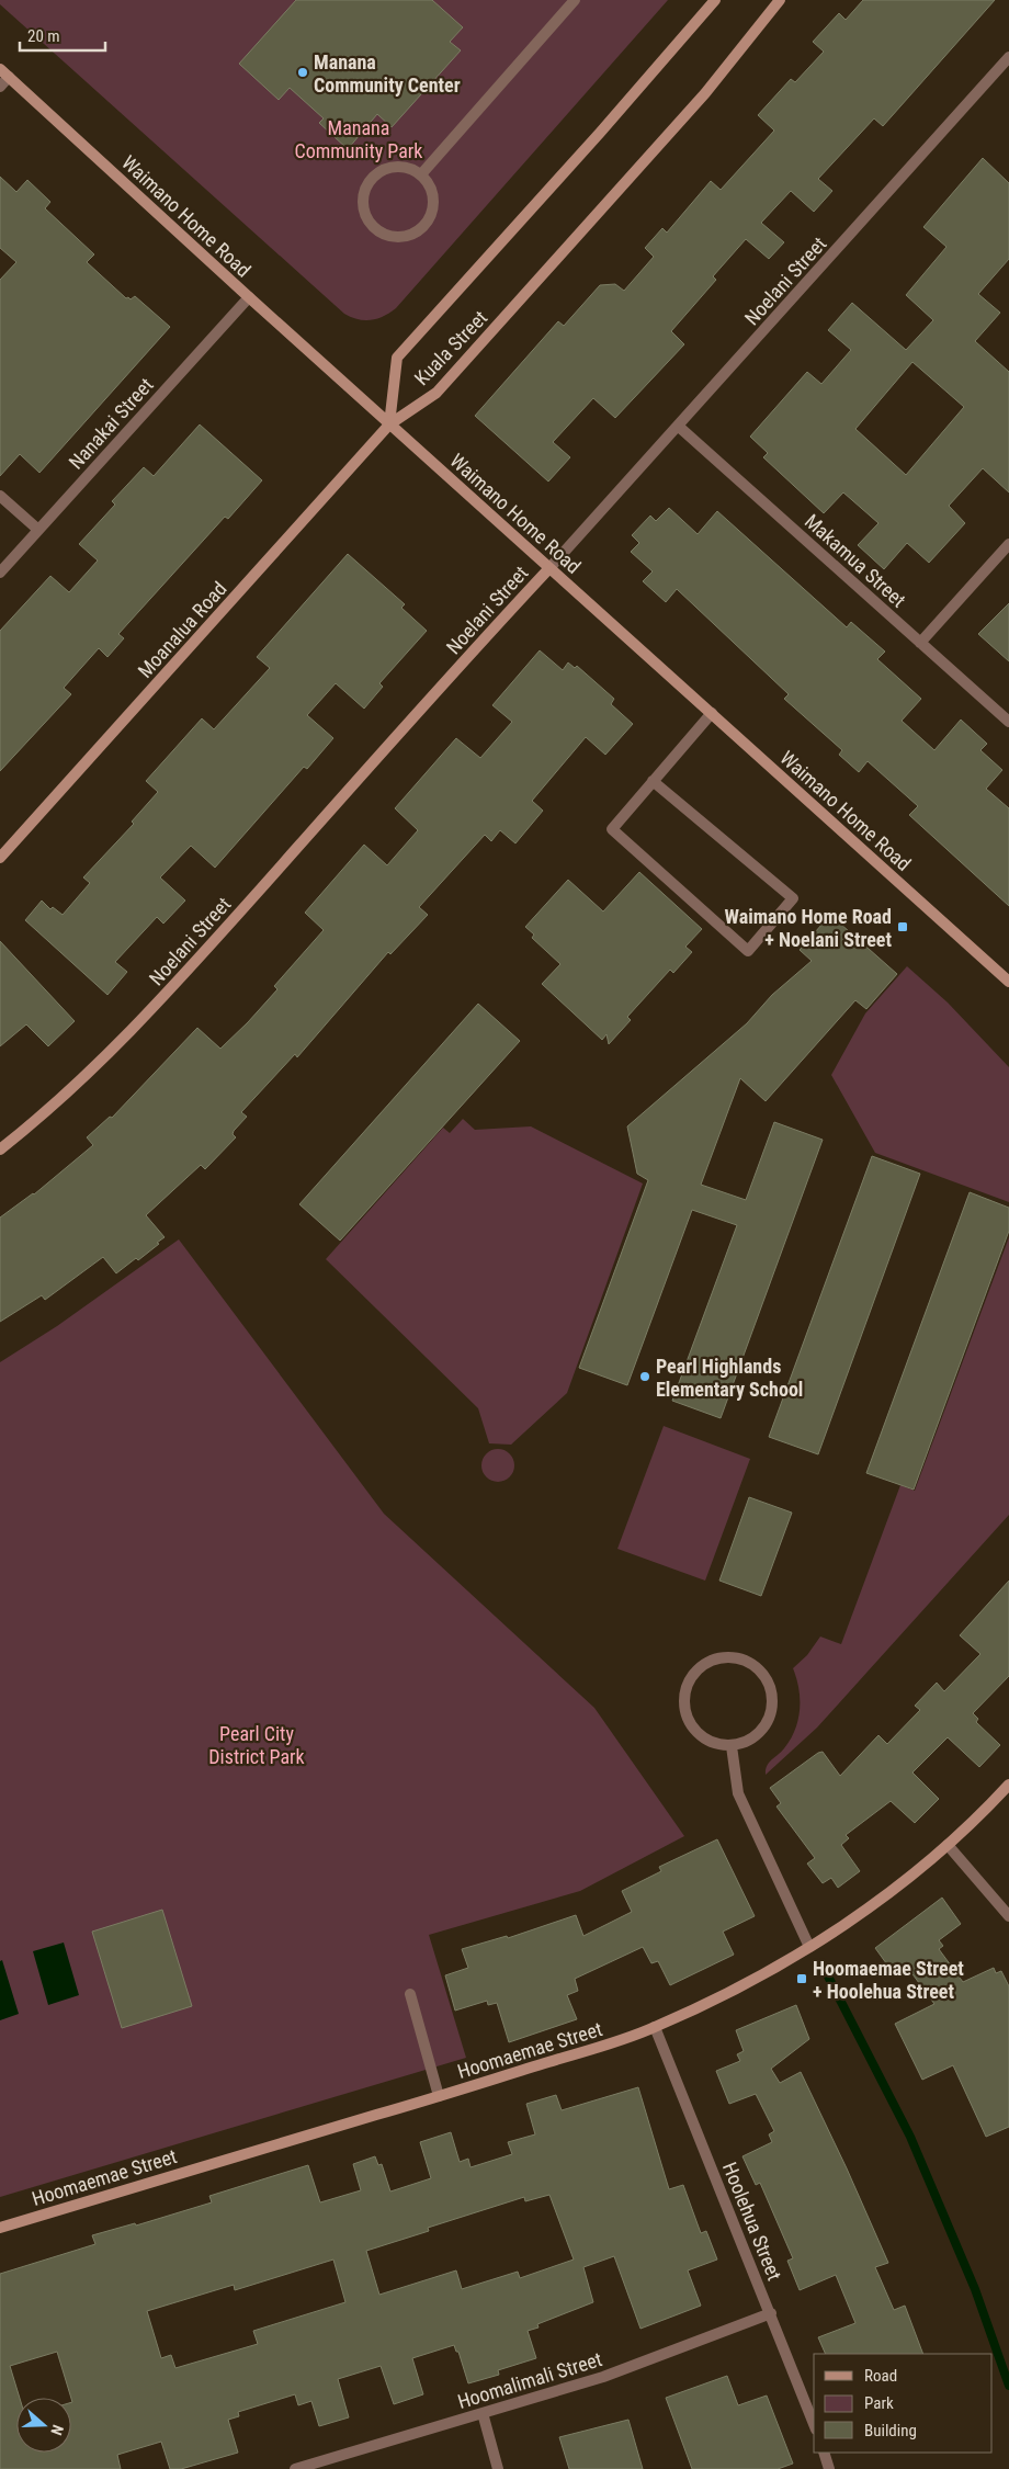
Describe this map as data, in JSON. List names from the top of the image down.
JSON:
{
  "streets": {
    "main road": [
      "Waimano Home Road",
      "Noelani Street",
      "Kuala Street",
      "Moanalua Road",
      "Hoomaemae Street"
    ],
    "street": [
      "Nanakai Street",
      "Makamua Street",
      "Hoolehua Street",
      "Hoomalimali Street"
    ]
  },
  "crossings": [
    ["Waimano Home Road", "Noelani Street"],
    ["Waimano Home Road", "Kuala Street"],
    ["Waimano Home Road", "Nanakai Street"],
    ["Waimano Home Road", "Moanalua Road"],
    ["Noelani Street", "Makamua Street"],
    ["Kuala Street", "Moanalua Road"],
    ["Hoomaemae Street", "Hoolehua Street"],
    ["Hoolehua Street", "Hoomalimali Street"]
  ],
  "parks": ["Manana Community Park", "Pearl City District Park"],
  "places": {
    "other": ["Manana Community Center", "Pearl Highlands Elementary School"],
    "transit": ["Waimano Home Road + Noelani Street", "Hoomaemae Street + Hoolehua Street"]
  },
  "legend": ["Road", "Park", "Building"],
  "scale_bar": "20 m",
  "north": "right"
}
